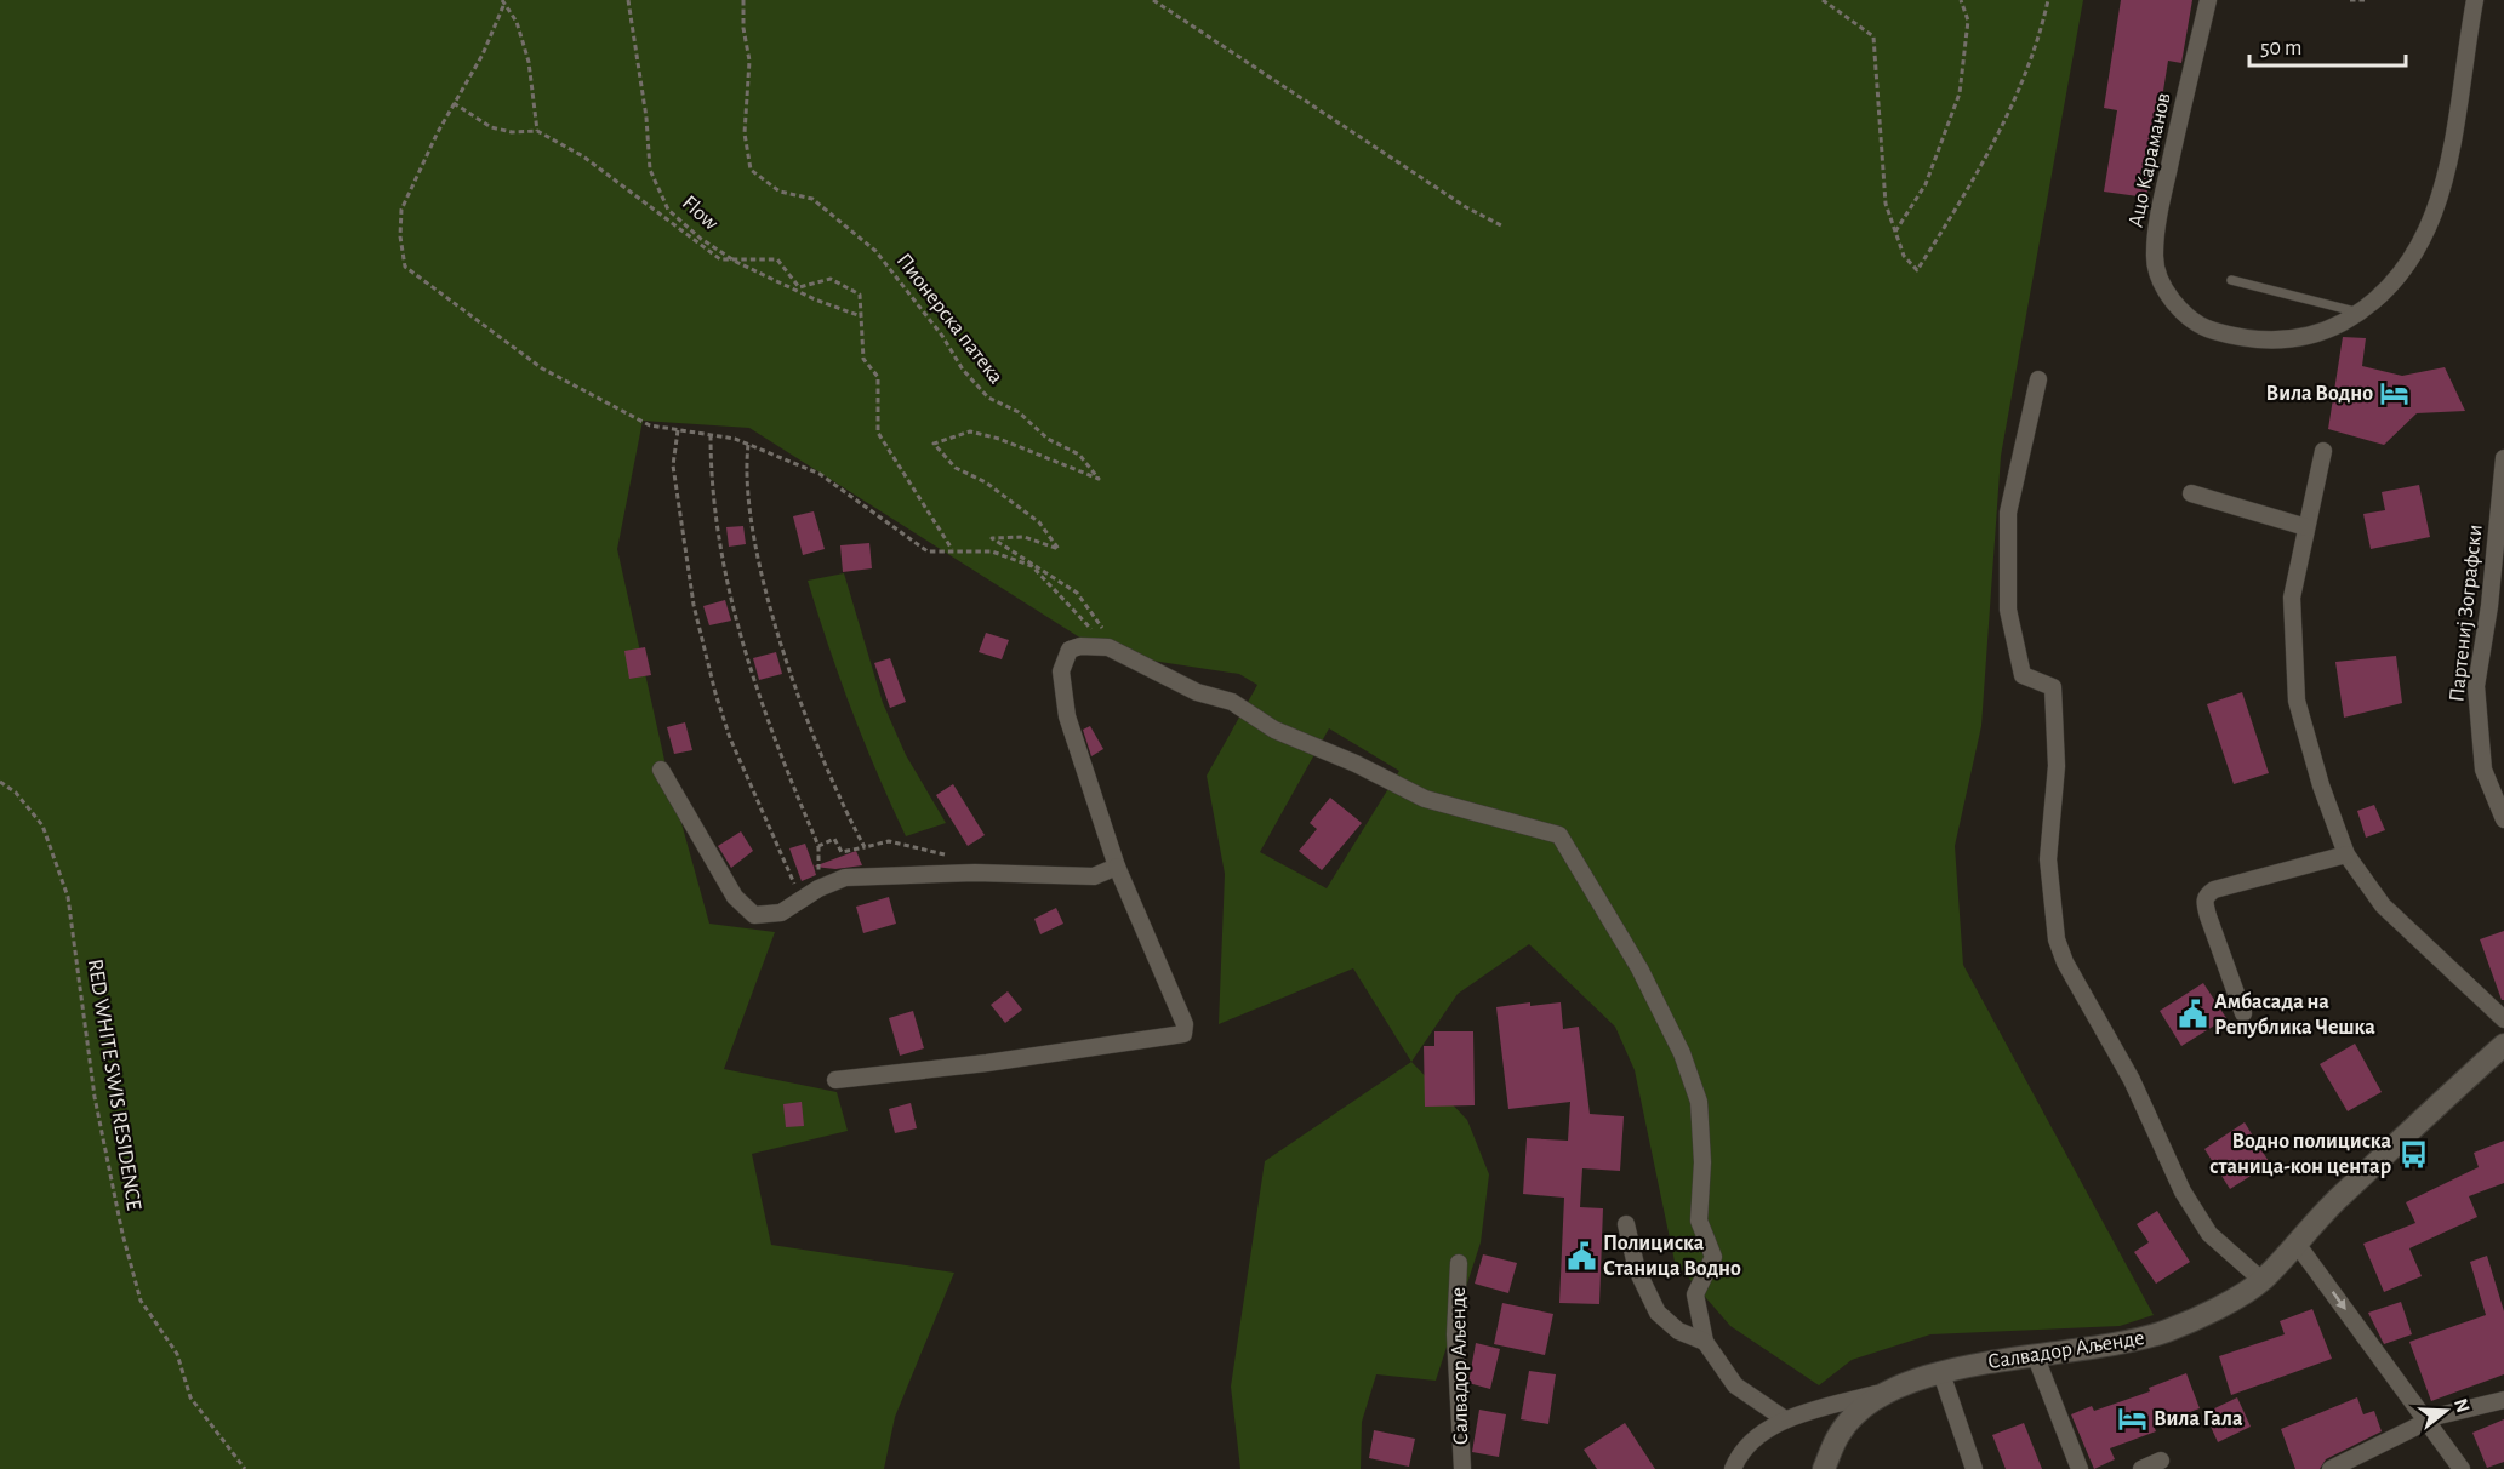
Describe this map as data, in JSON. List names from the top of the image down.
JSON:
{
  "streets": {
    "street": ["Ацо Караманов", "Партениј Зографски", "Салвадор Аљенде"],
    "path": ["Flow", "Пионерска патека", "RED WHITE SWIS RESIDENCE"]
  },
  "places": {
    "hotel": ["Вила Водно", "Вила Гала"],
    "public building": ["Амбасада на Република Чешка", "Полициска Станица Водно"],
    "bus stop": ["Водно полициска станица-кон центар"]
  },
  "scale_bar": "50 m",
  "north": "right"
}
